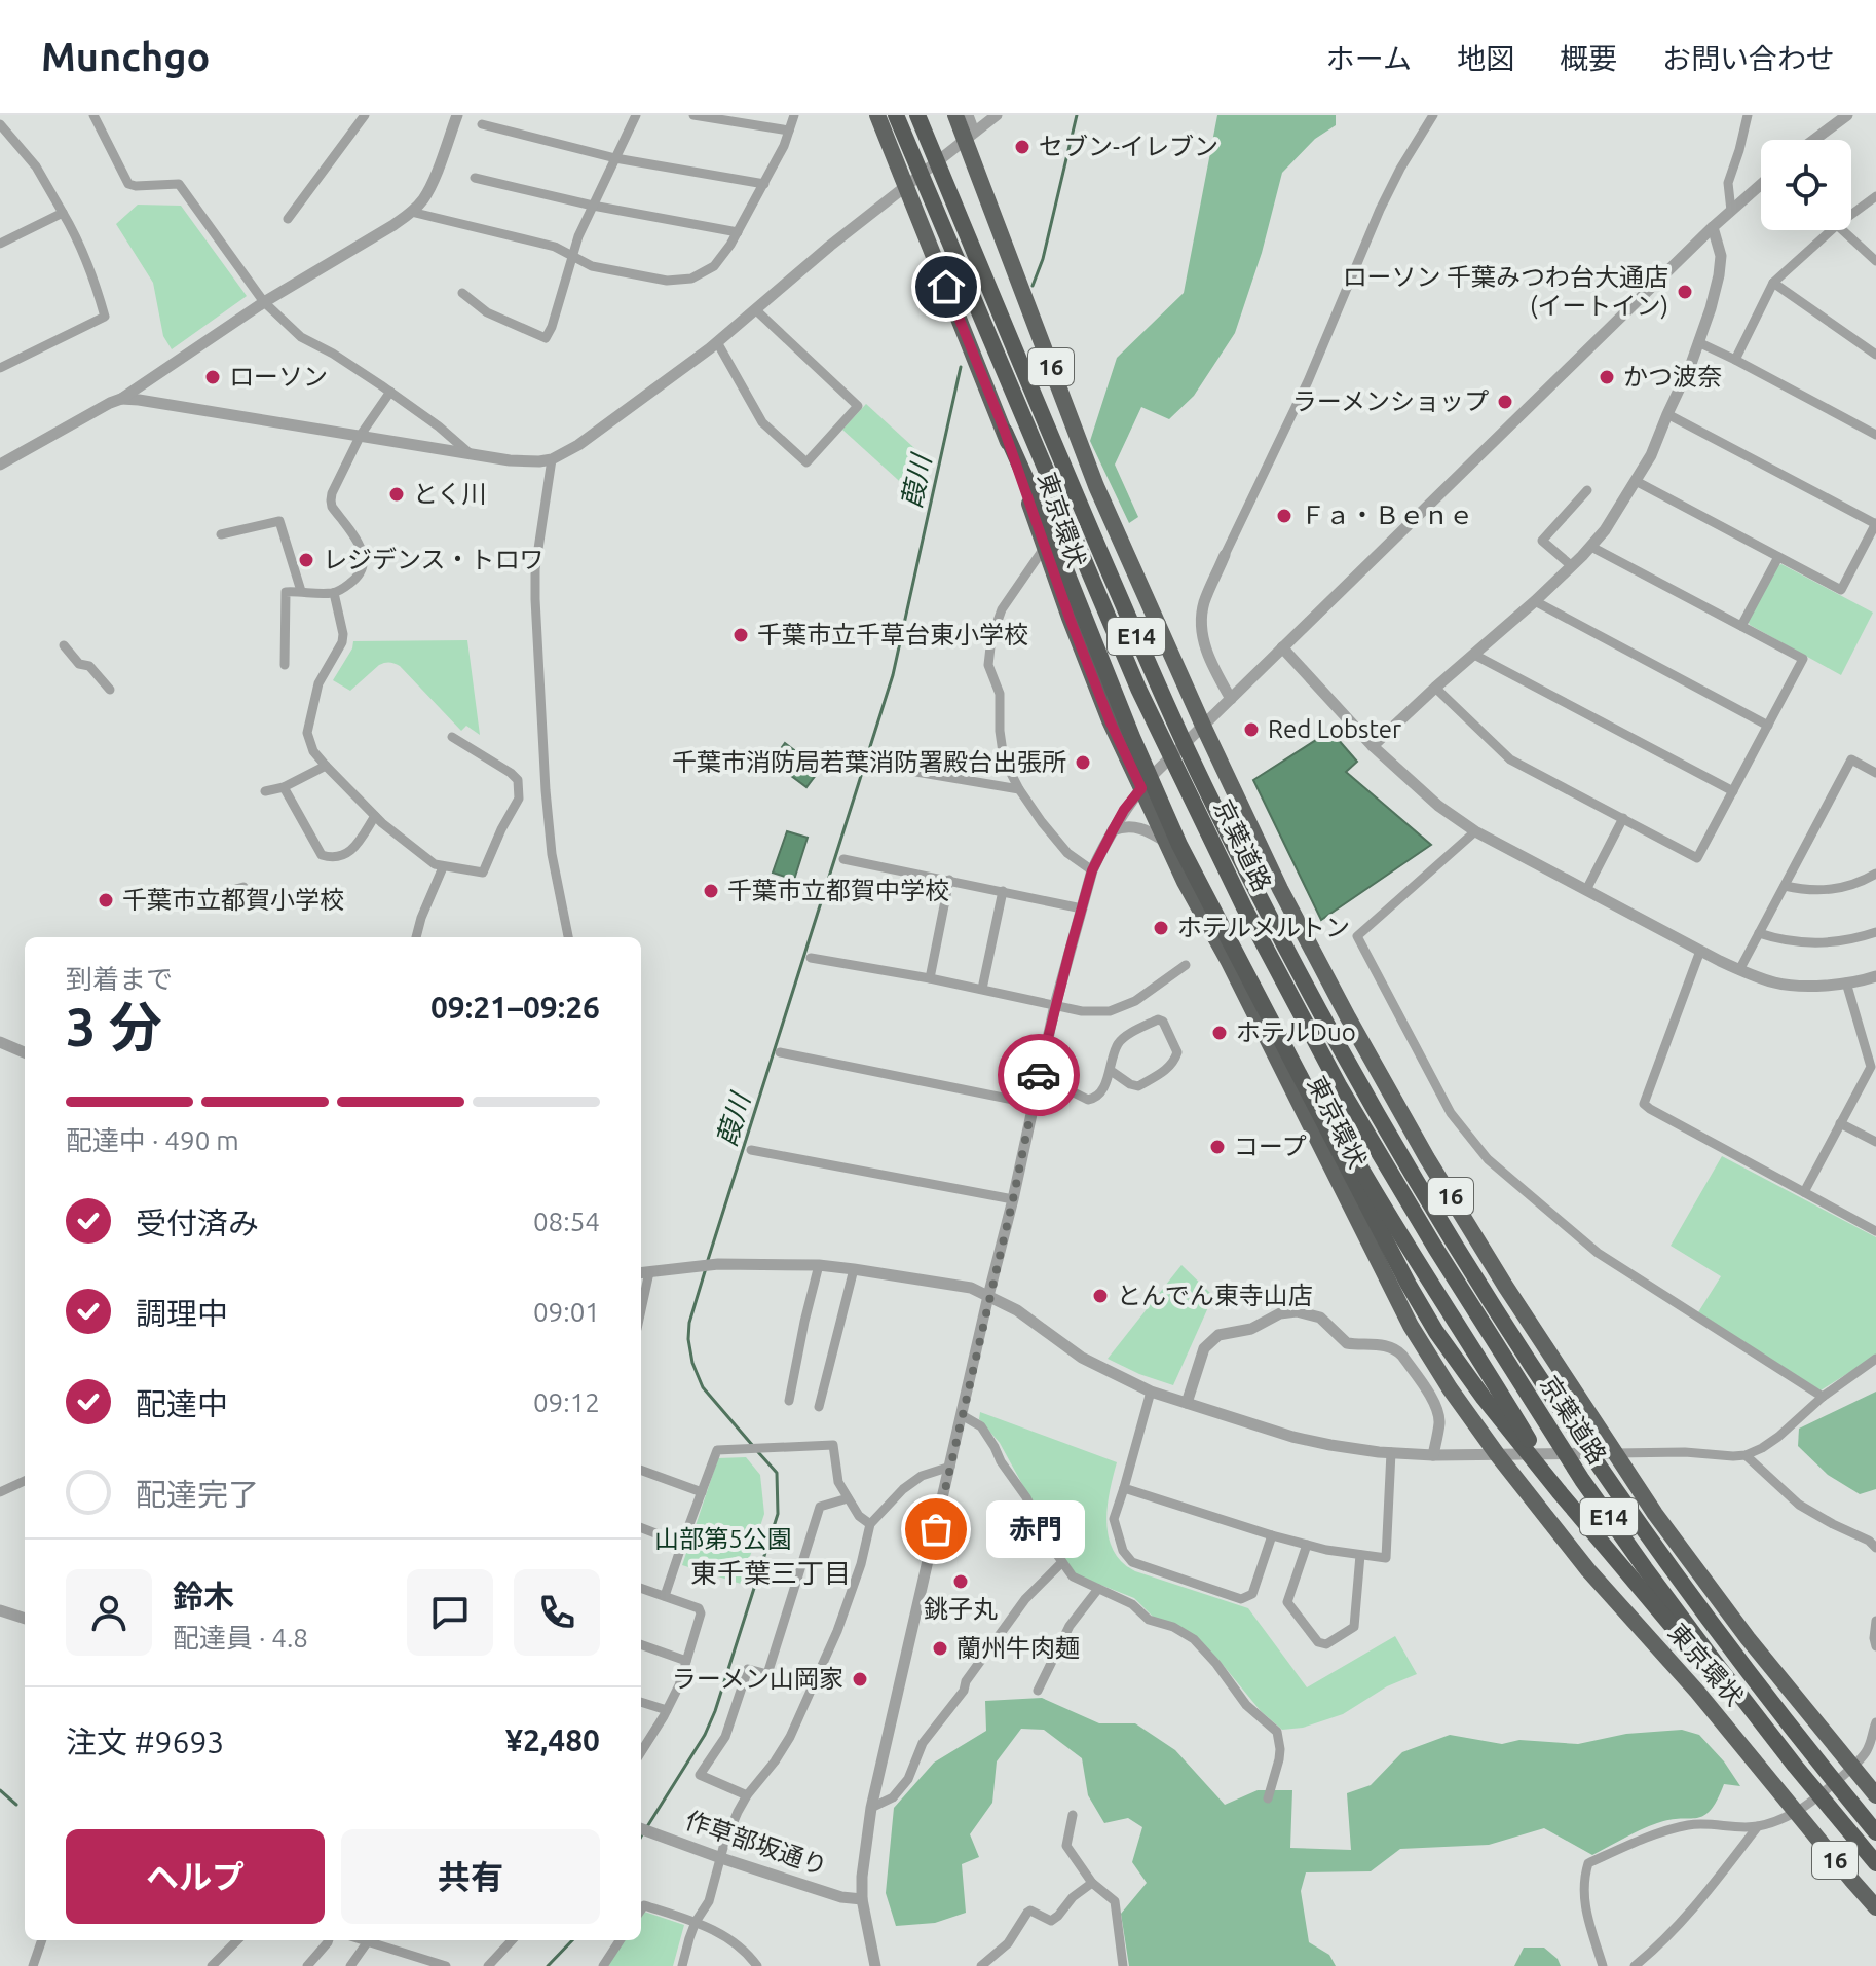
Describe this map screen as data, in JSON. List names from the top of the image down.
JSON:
{
  "streets": {
    "highway": [
      "16",
      "東京環状",
      "E14",
      "京葉道路"
    ],
    "street": ["作草部坂通り"]
  },
  "districts": ["東千葉三丁目"],
  "water": ["葭川"],
  "parks": ["山部第5公園"],
  "places": [
    "セブン-イレブン",
    "ローソン 千葉みつわ台大通店 (イートイン)",
    "ローソン",
    "かつ波奈",
    "ラーメンショップ",
    "とく川",
    "Ｆａ・Ｂｅｎｅ",
    "レジデンス・トロワ",
    "千葉市立千草台東小学校",
    "Red Lobster",
    "千葉市消防局若葉消防署殿台出張所",
    "千葉市立都賀中学校",
    "千葉市立都賀小学校",
    "ホテルメルトン",
    "ホテルDuo",
    "コープ",
    "とんでん東寺山店",
    "赤門",
    "銚子丸",
    "蘭州牛肉麺",
    "ラーメン山岡家"
  ],
  "page": {
    "header": "Munchgo",
    "nav": [
      "ホーム",
      "地図",
      "概要",
      "お問い合わせ"
    ],
    "heading": ["3 分", "到着まで", "09:21–09:26"],
    "panel": [
      "鈴木",
      "配達員 · 4.8",
      "注文 #9693",
      "¥2,480"
    ],
    "bar": "配達中 · 490 m",
    "list": [
      ["受付済み", "08:54"],
      ["調理中", "09:01"],
      ["配達中", "09:12"],
      "配達完了"
    ],
    "bubble": "赤門",
    "buttons": ["ヘルプ", "共有"]
  }
}
